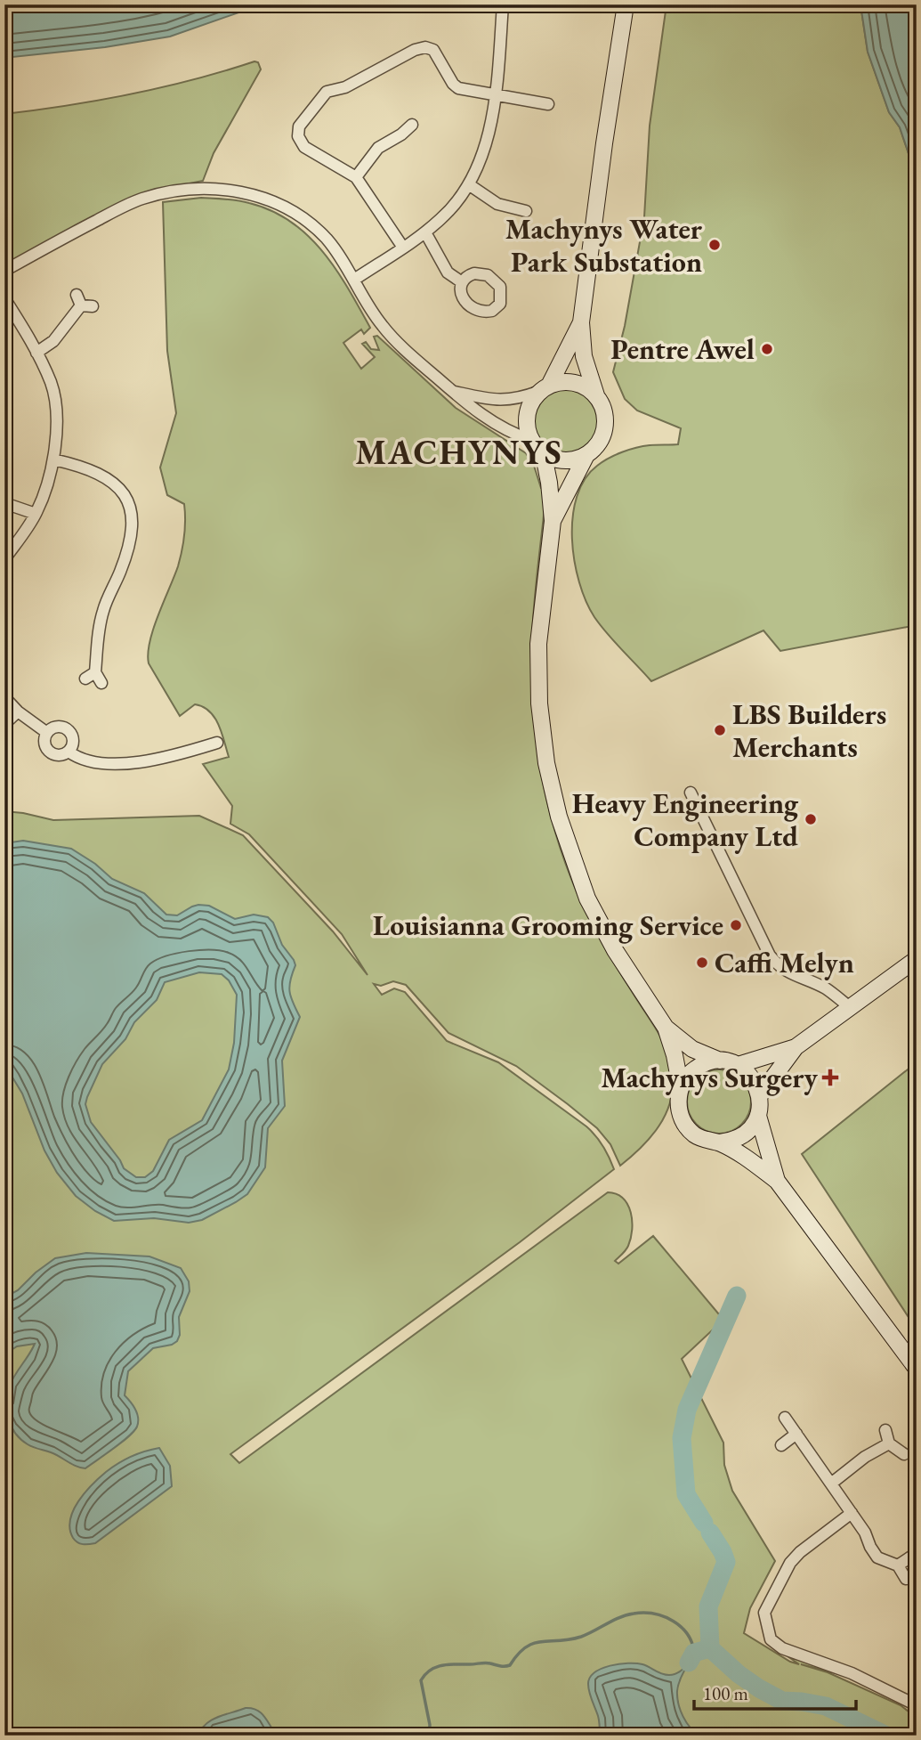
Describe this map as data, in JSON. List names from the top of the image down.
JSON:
{
  "districts": ["MACHYNYS"],
  "places": {
    "other": [
      "Machynys Water Park Substation",
      "Pentre Awel",
      "LBS Builders Merchants",
      "Heavy Engineering Company Ltd",
      "Louisianna Grooming Service",
      "Caffi Melyn"
    ],
    "health": ["Machynys Surgery"]
  },
  "scale_bar": "100 m"
}
